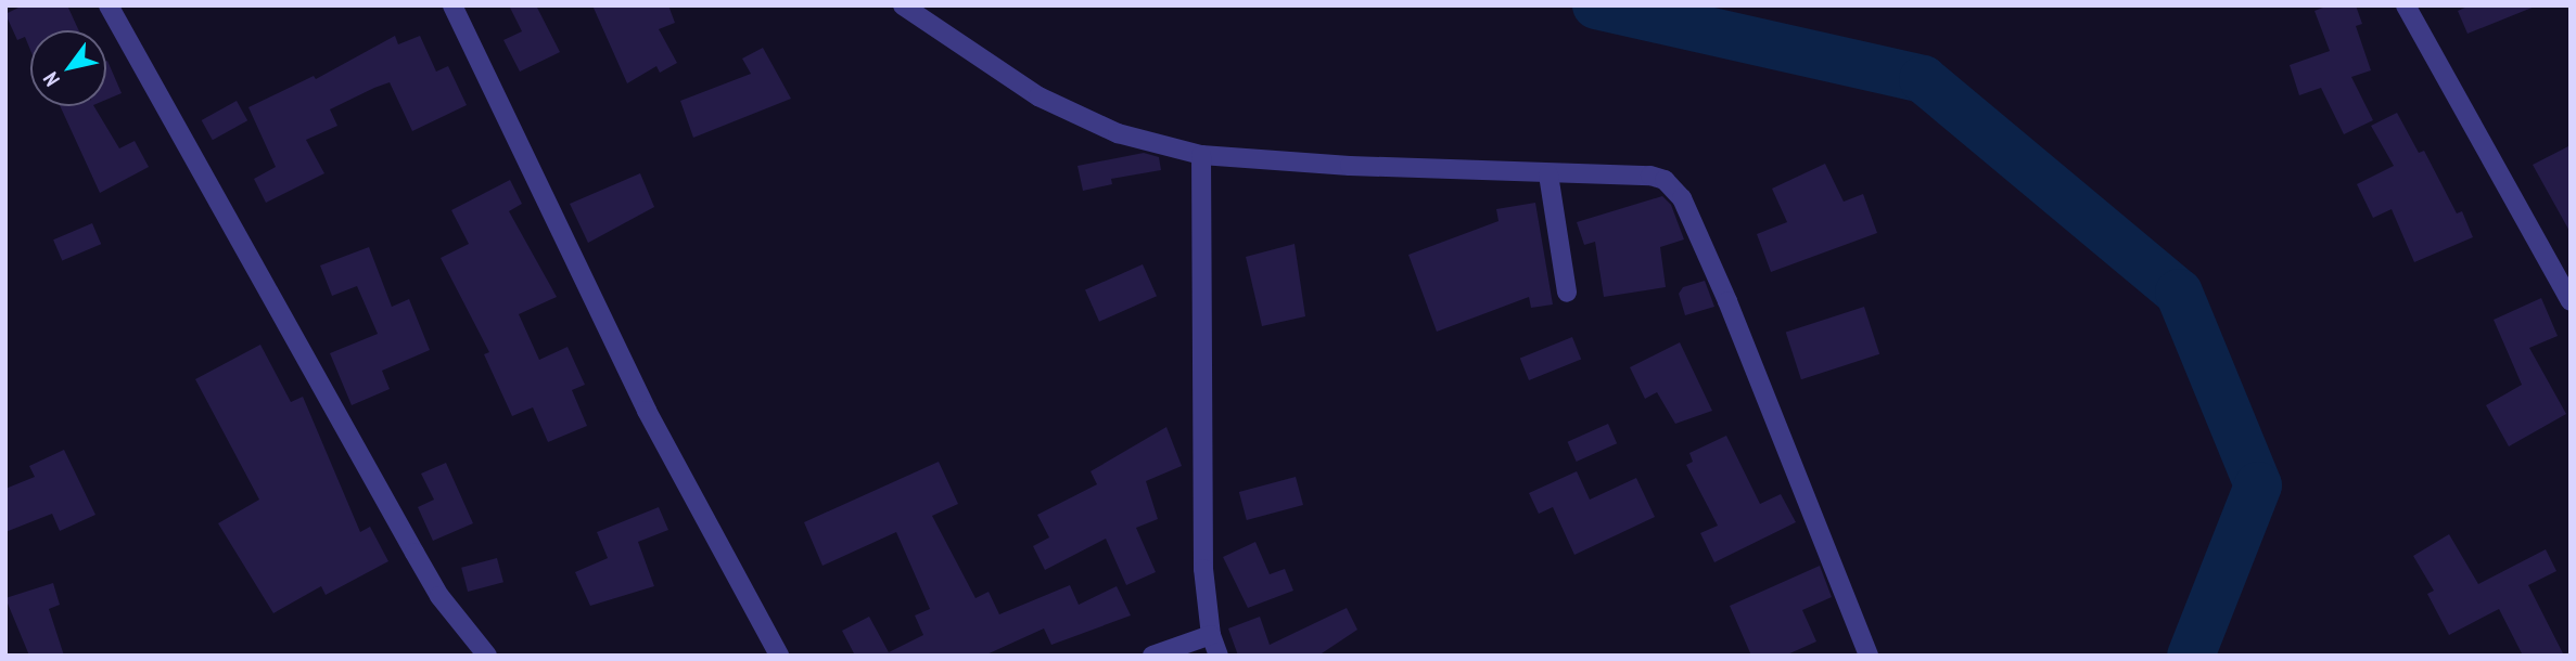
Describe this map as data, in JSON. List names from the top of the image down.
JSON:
{
  "north": "bottom left"
}
